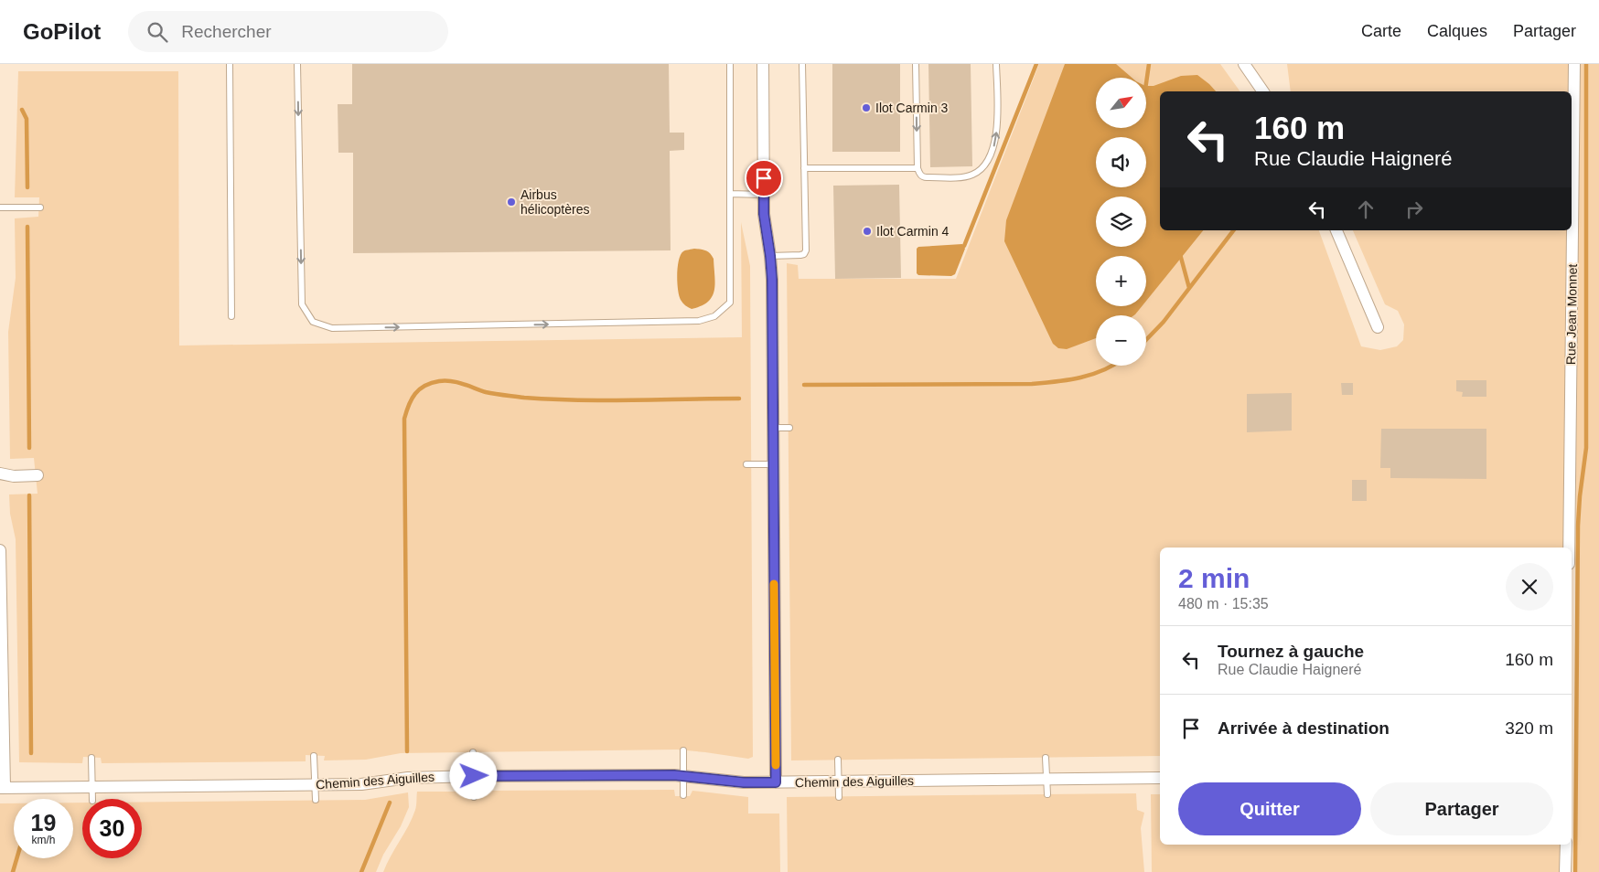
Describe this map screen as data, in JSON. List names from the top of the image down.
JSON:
{
  "streets": {
    "street": ["Rue Jean Monnet", "Chemin des Aiguilles"]
  },
  "places": ["Ilot Carmin 3", "Airbus hélicoptères", "Ilot Carmin 4"],
  "north": "top right",
  "page": {
    "header": "GoPilot",
    "search": "Rechercher",
    "nav": ["Carte", "Calques", "Partager"],
    "map_buttons": ["+", "−"],
    "turn": ["160 m", "Rue Claudie Haigneré"],
    "heading": ["2 min", "480 m · 15:35"],
    "list": [
      {
        "name": "Tournez à gauche",
        "note": "Rue Claudie Haigneré",
        "value": "160 m"
      },
      {
        "name": "Arrivée à destination",
        "value": "320 m"
      }
    ],
    "buttons": ["Quitter", "Partager"],
    "speed": "19 km/h",
    "limit": "30"
  }
}
